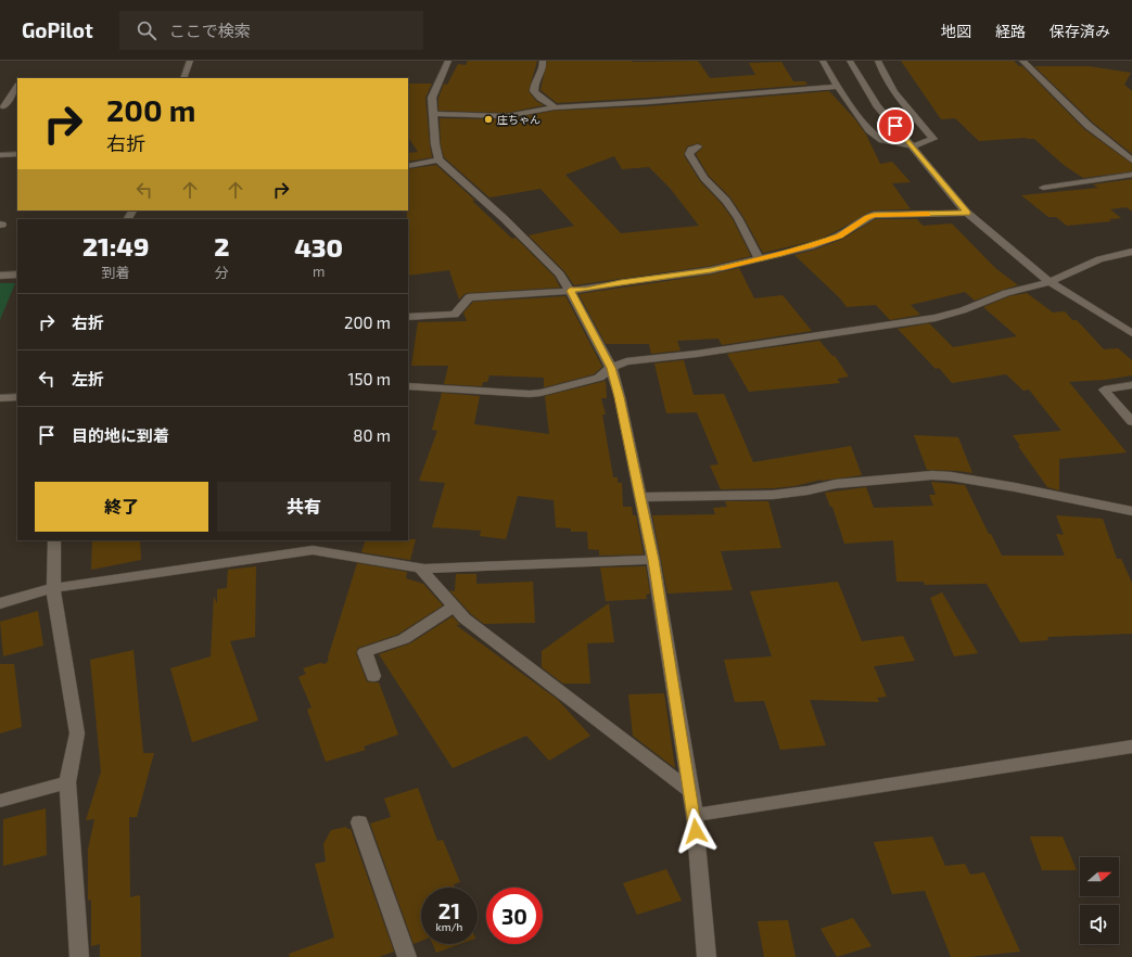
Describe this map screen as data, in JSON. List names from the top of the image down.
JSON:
{
  "places": ["庄ちゃん"],
  "north": "right",
  "page": {
    "header": "GoPilot",
    "search": "ここで検索",
    "nav": ["地図", "経路", "保存済み"],
    "turn": ["200 m", "右折"],
    "eta": [
      "21:49",
      "到着",
      "2",
      "分",
      "430",
      "m"
    ],
    "list": [
      {
        "name": "右折",
        "value": "200 m"
      },
      {
        "name": "左折",
        "value": "150 m"
      },
      {
        "name": "目的地に到着",
        "value": "80 m"
      }
    ],
    "buttons": ["終了", "共有"],
    "speed": "21 km/h",
    "limit": "30"
  }
}
